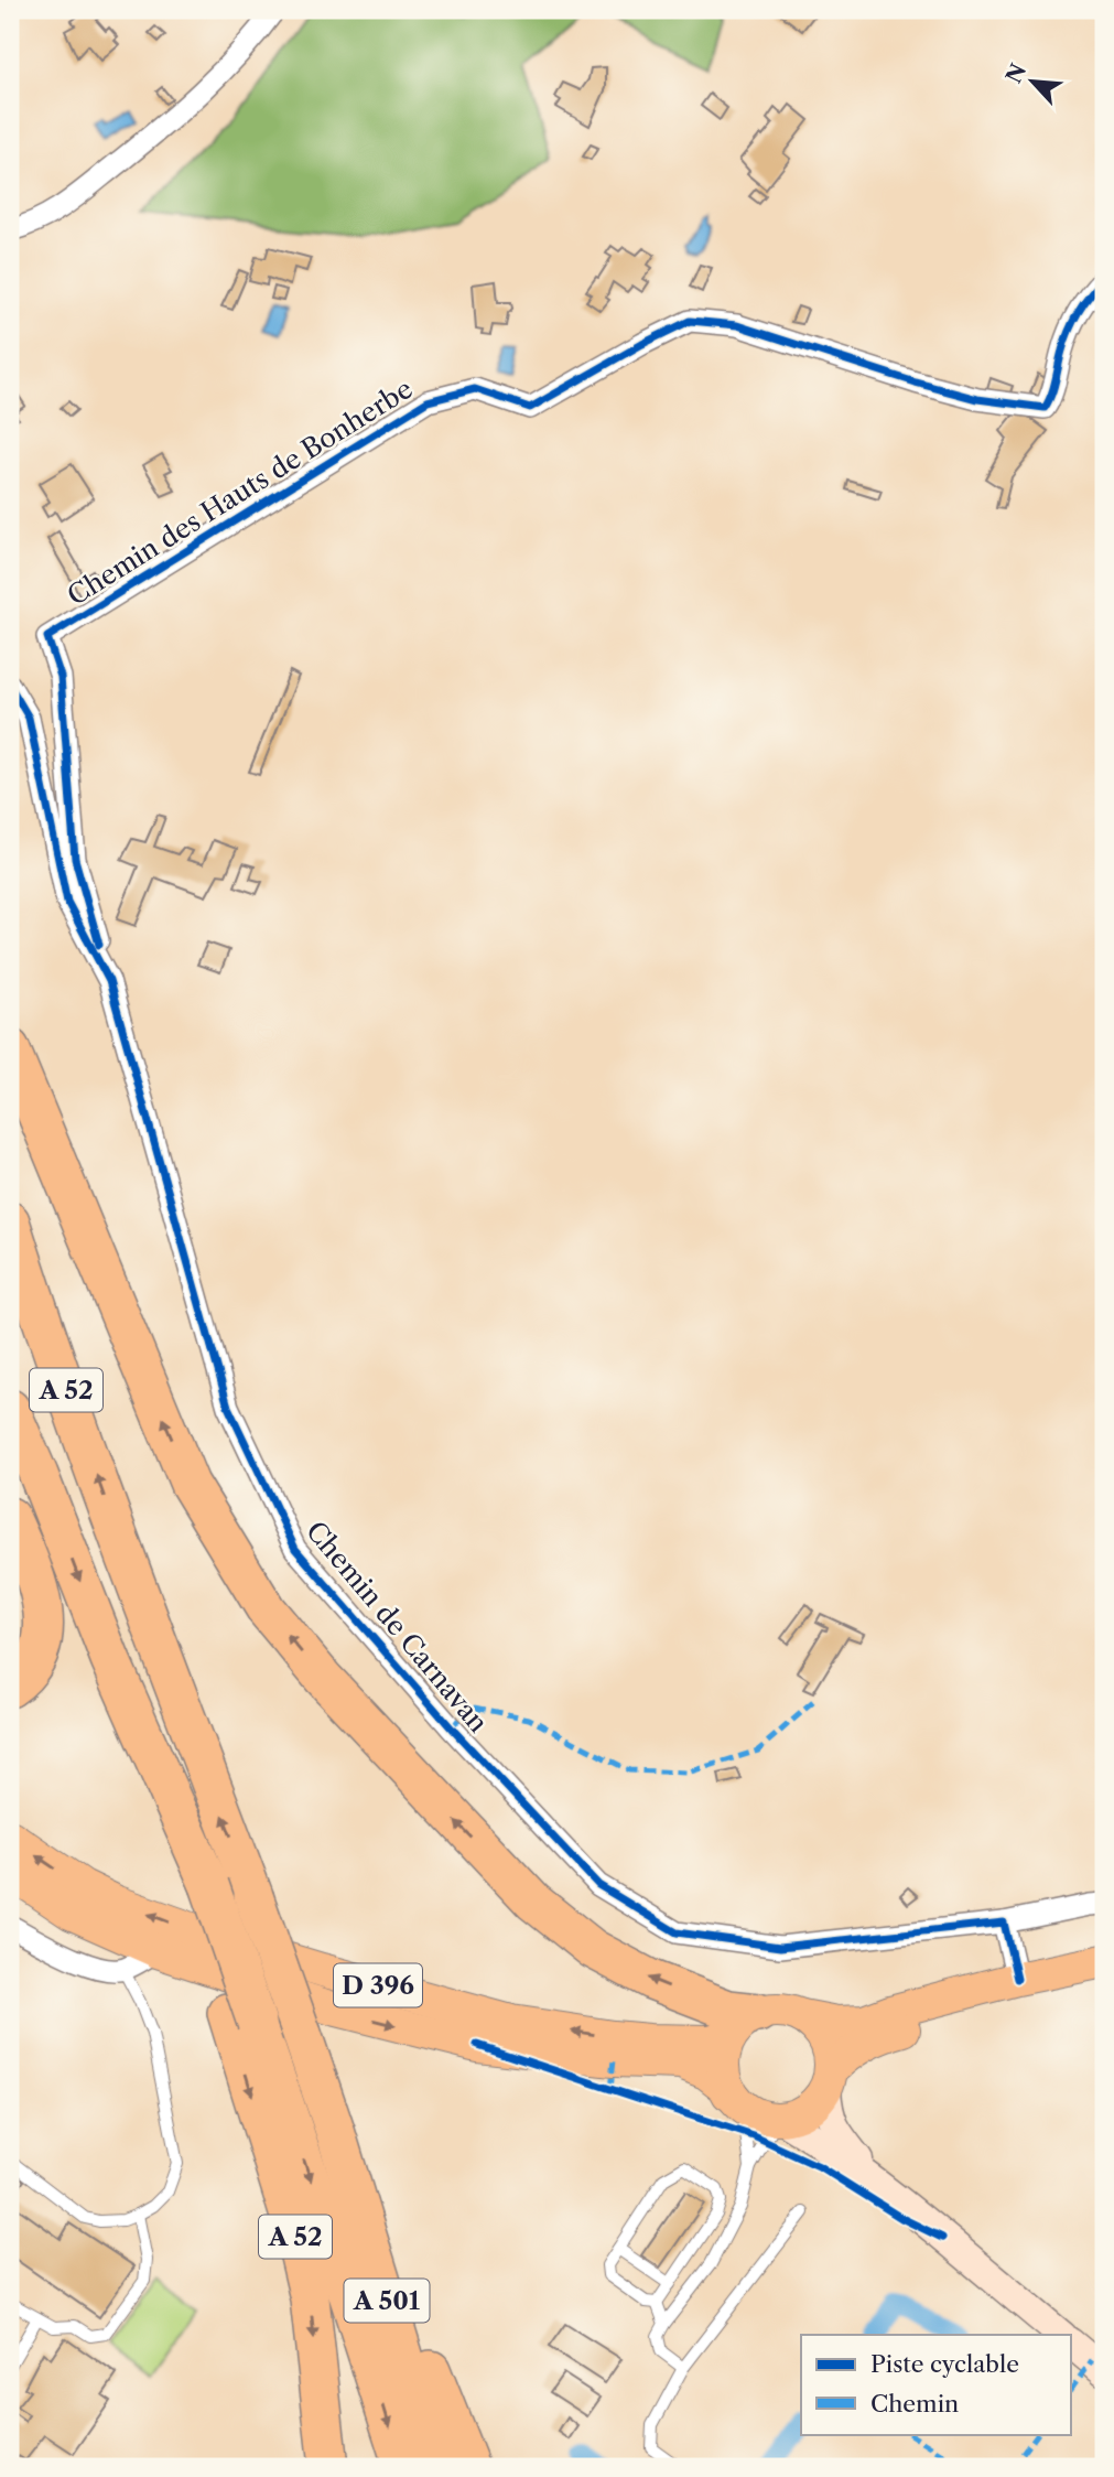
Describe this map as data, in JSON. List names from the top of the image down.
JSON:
{
  "streets": {
    "highway": ["A 52", "A 501"],
    "main road": ["D 396"],
    "street": ["Chemin des Hauts de Bonherbe", "Chemin de Carnavan"]
  },
  "crossings": [
    ["Chemin des Hauts de Bonherbe", "Chemin de Carnavan"],
    ["A 52", "A 501"]
  ],
  "legend": ["Piste cyclable", "Chemin"],
  "north": "top left"
}
